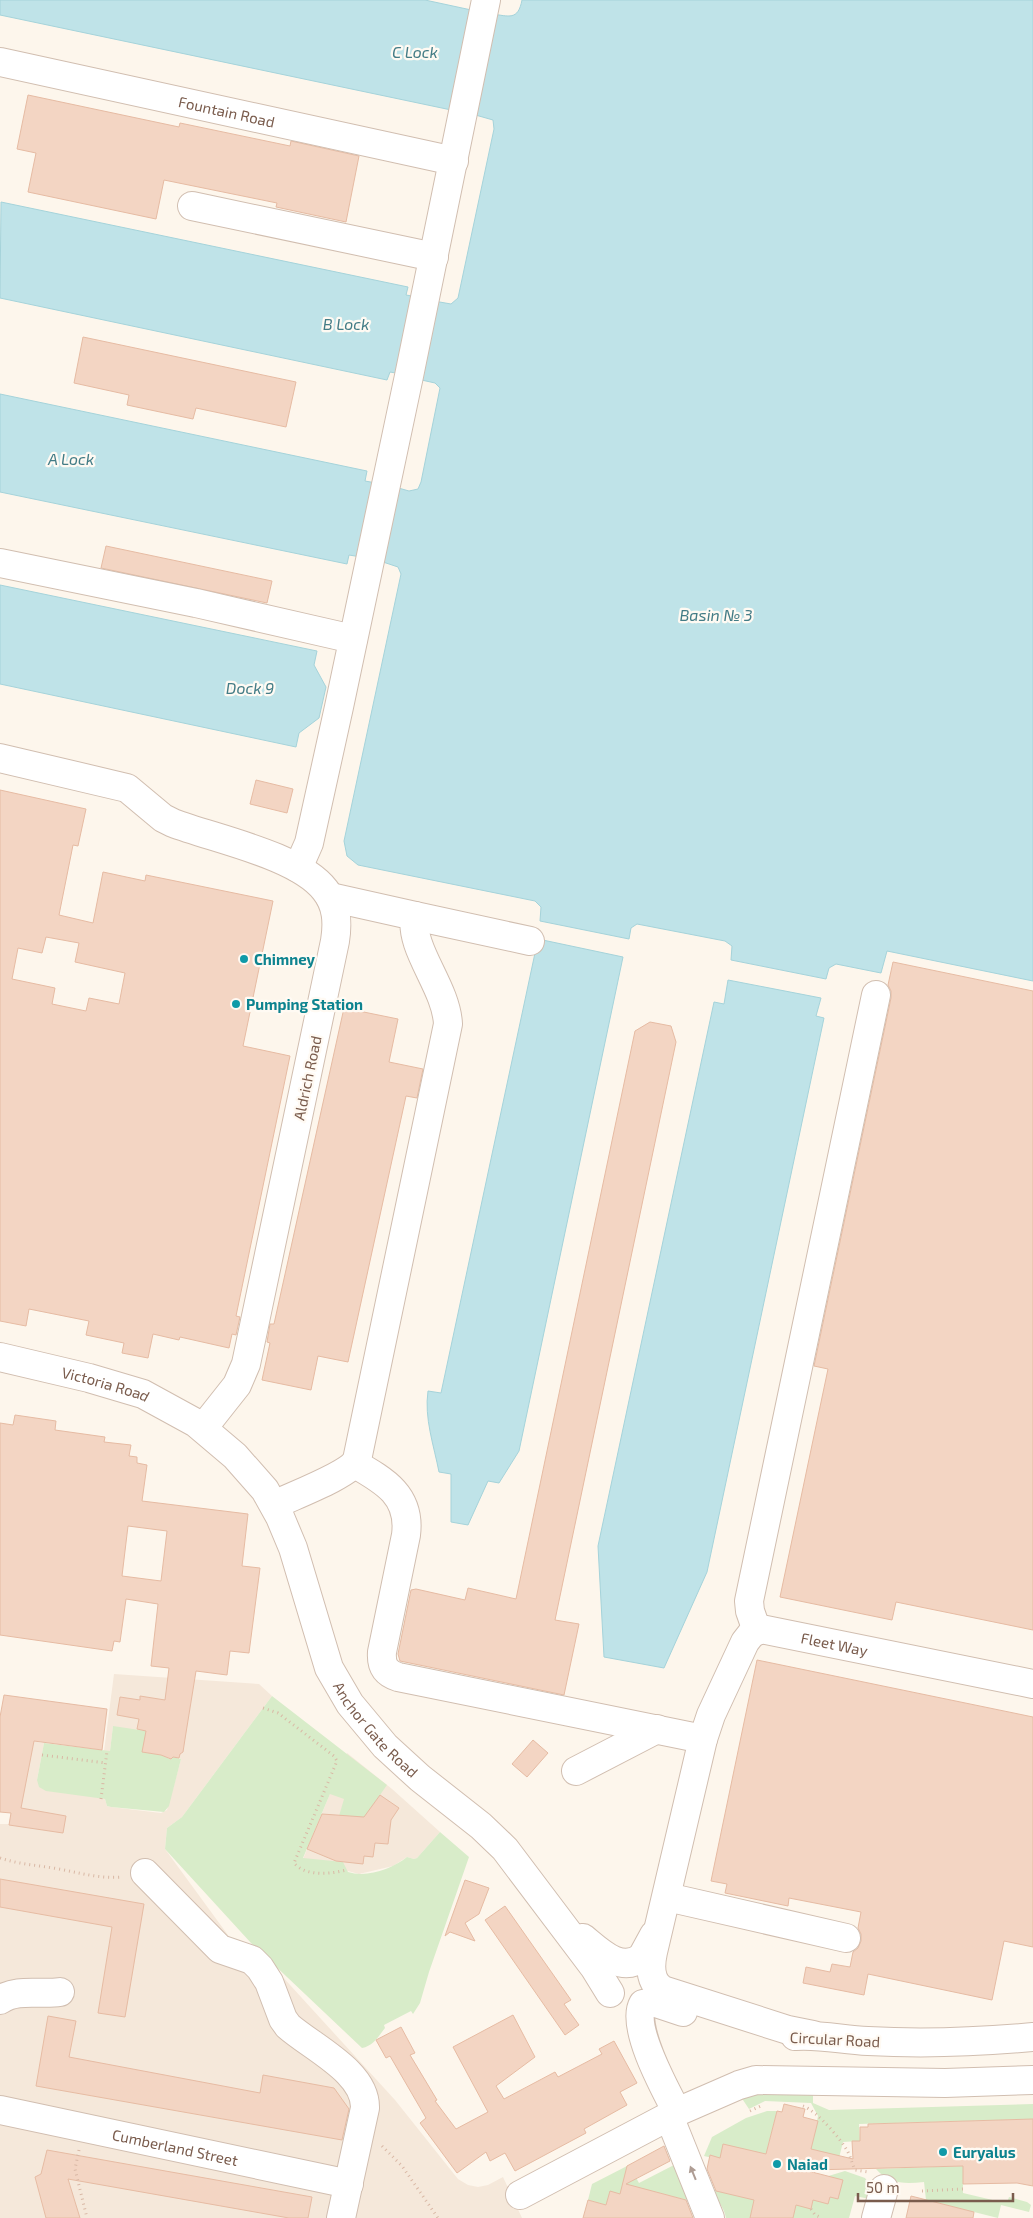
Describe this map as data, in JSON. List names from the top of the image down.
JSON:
{
  "streets": {
    "street": [
      "Fountain Road",
      "Aldrich Road",
      "Victoria Road",
      "Fleet Way",
      "Anchor Gate Road",
      "Circular Road",
      "Cumberland Street"
    ]
  },
  "crossings": [
    ["Aldrich Road", "Victoria Road"],
    ["Aldrich Road", "Anchor Gate Road"],
    ["Victoria Road", "Anchor Gate Road"],
    ["Anchor Gate Road", "Circular Road"]
  ],
  "water": [
    "C Lock",
    "B Lock",
    "A Lock",
    "Basin № 3",
    "Dock 9"
  ],
  "places": [
    "Chimney",
    "Pumping Station",
    "Euryalus",
    "Naiad"
  ],
  "scale_bar": "50 m"
}
